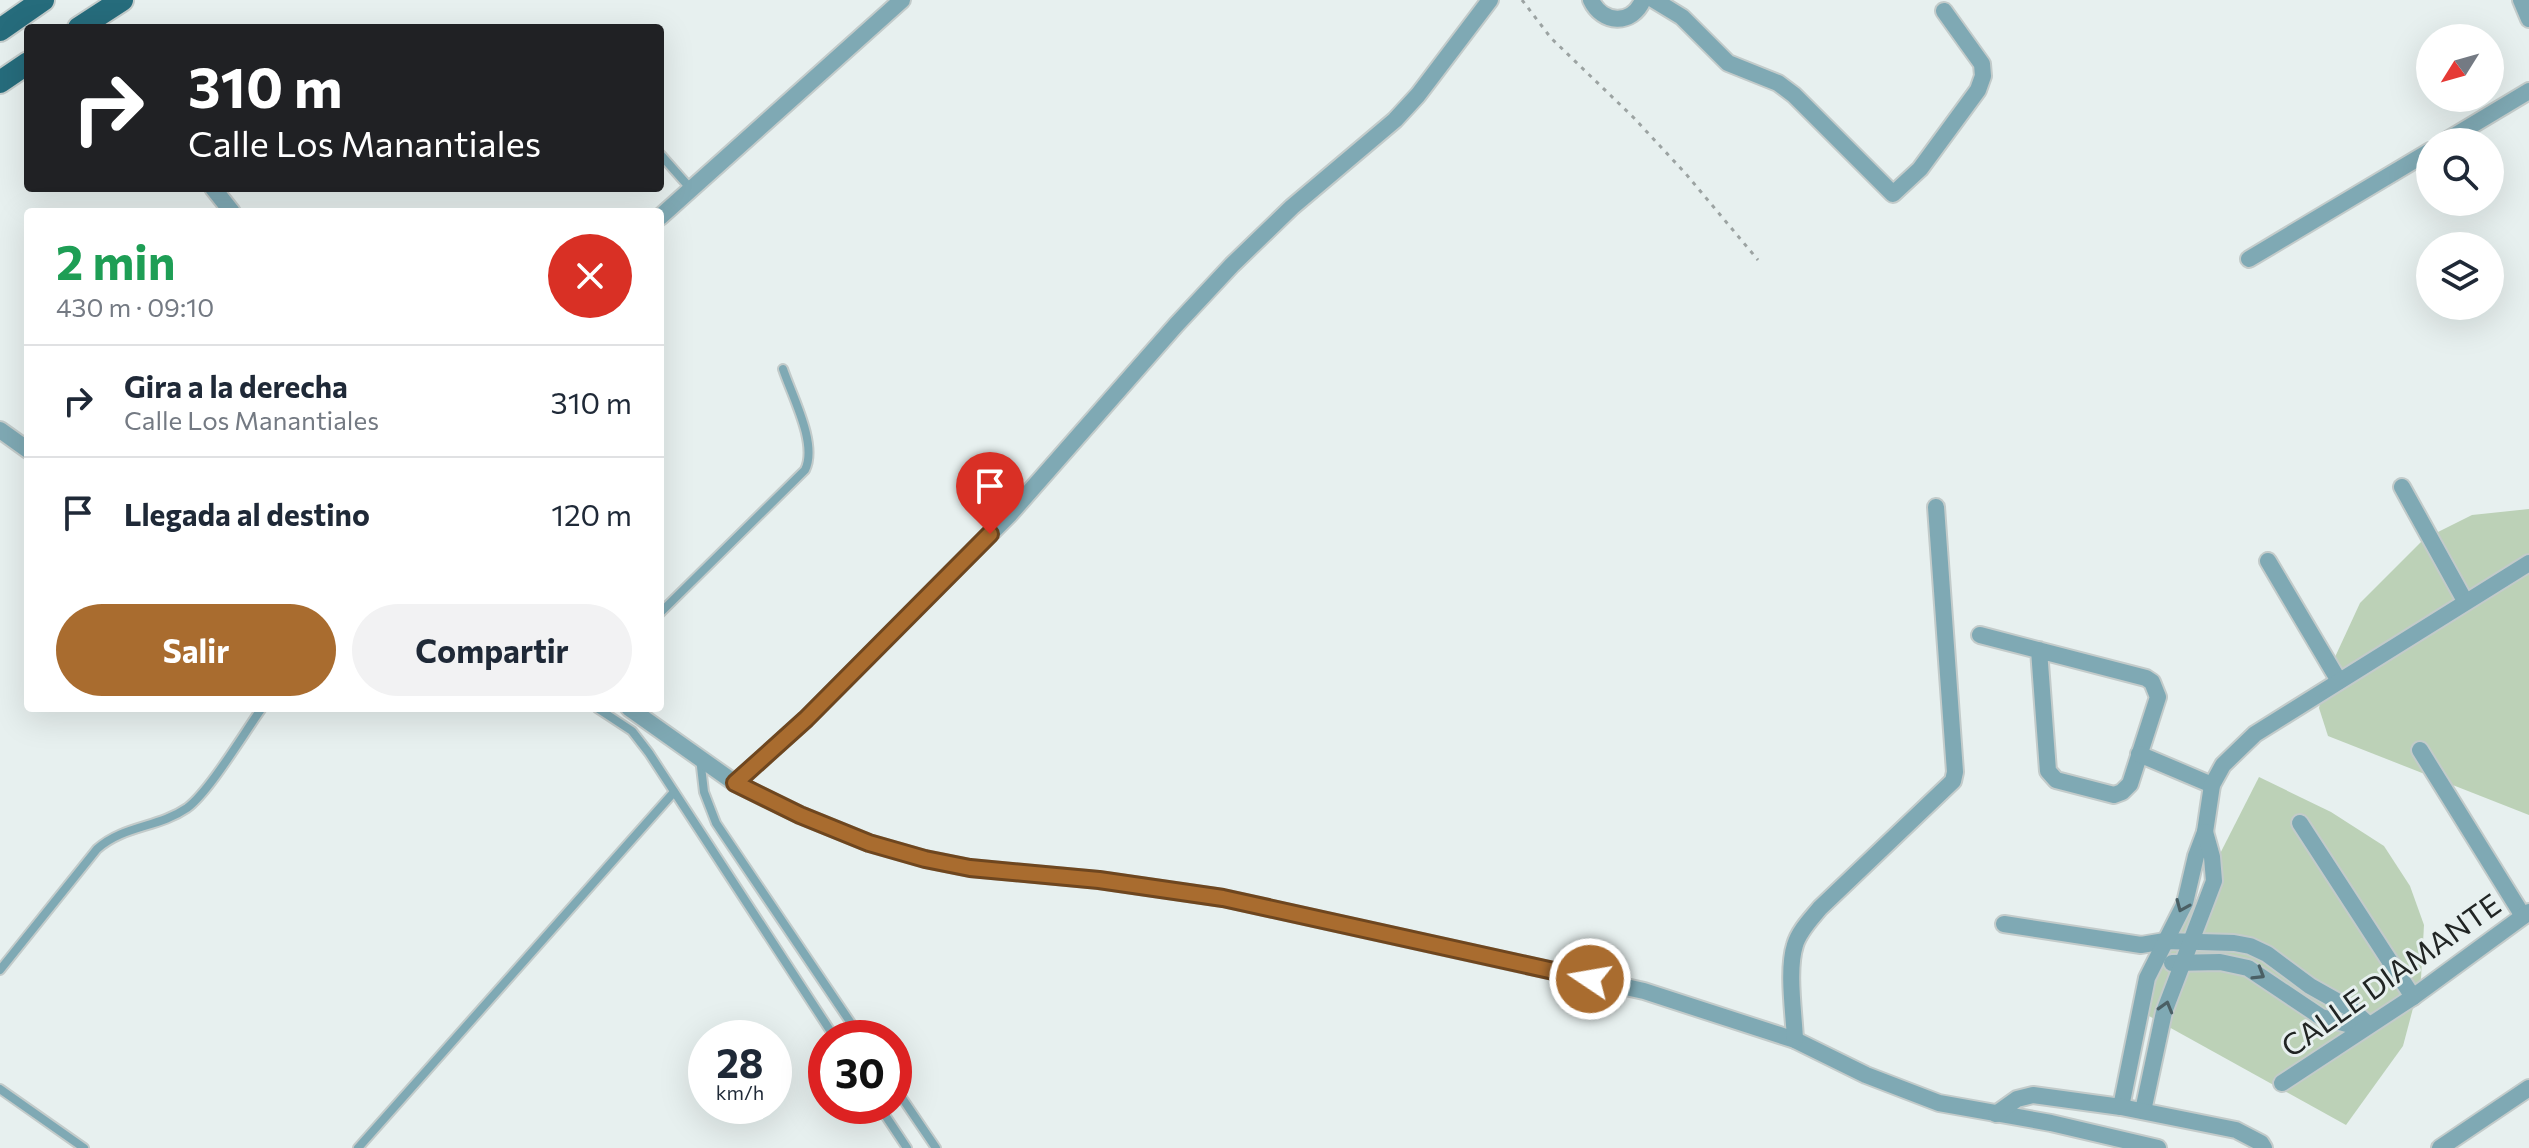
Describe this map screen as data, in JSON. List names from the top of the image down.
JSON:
{
  "streets": {
    "street": ["CALLE DIAMANTE"]
  },
  "north": "bottom left",
  "page": {
    "turn": ["310 m", "Calle Los Manantiales"],
    "heading": ["2 min", "430 m · 09:10"],
    "list": [
      {
        "name": "Gira a la derecha",
        "note": "Calle Los Manantiales",
        "value": "310 m"
      },
      {
        "name": "Llegada al destino",
        "value": "120 m"
      }
    ],
    "buttons": ["Salir", "Compartir"],
    "speed": "28 km/h",
    "limit": "30"
  }
}
